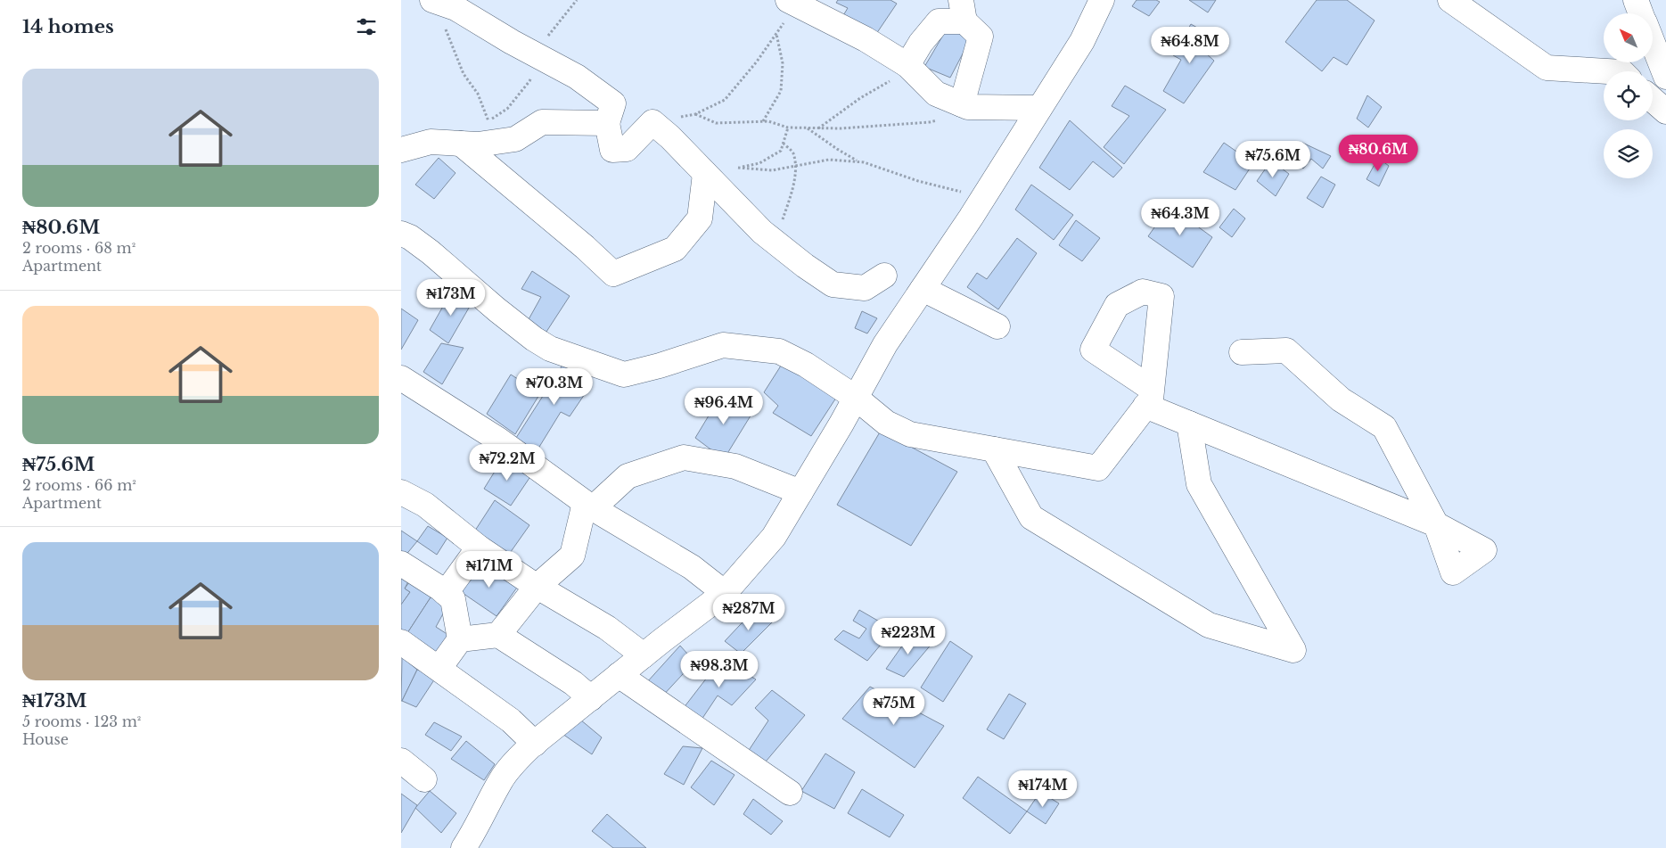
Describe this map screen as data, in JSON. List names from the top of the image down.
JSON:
{
  "north": "top left",
  "page": {
    "heading": "14 homes",
    "price": [
      "₦64.8M",
      "₦80.6M",
      "₦75.6M",
      "₦64.3M",
      "₦173M",
      "₦70.3M",
      "₦96.4M",
      "₦72.2M",
      "₦171M",
      "₦287M",
      "₦223M",
      "₦98.3M",
      "₦75M",
      "₦174M"
    ],
    "list": [
      {
        "name": "₦80.6M",
        "note": "2 rooms · 68 m² · Apartment"
      },
      {
        "name": "₦75.6M",
        "note": "2 rooms · 66 m² · Apartment"
      },
      {
        "name": "₦173M",
        "note": "5 rooms · 123 m² · House"
      }
    ]
  }
}
